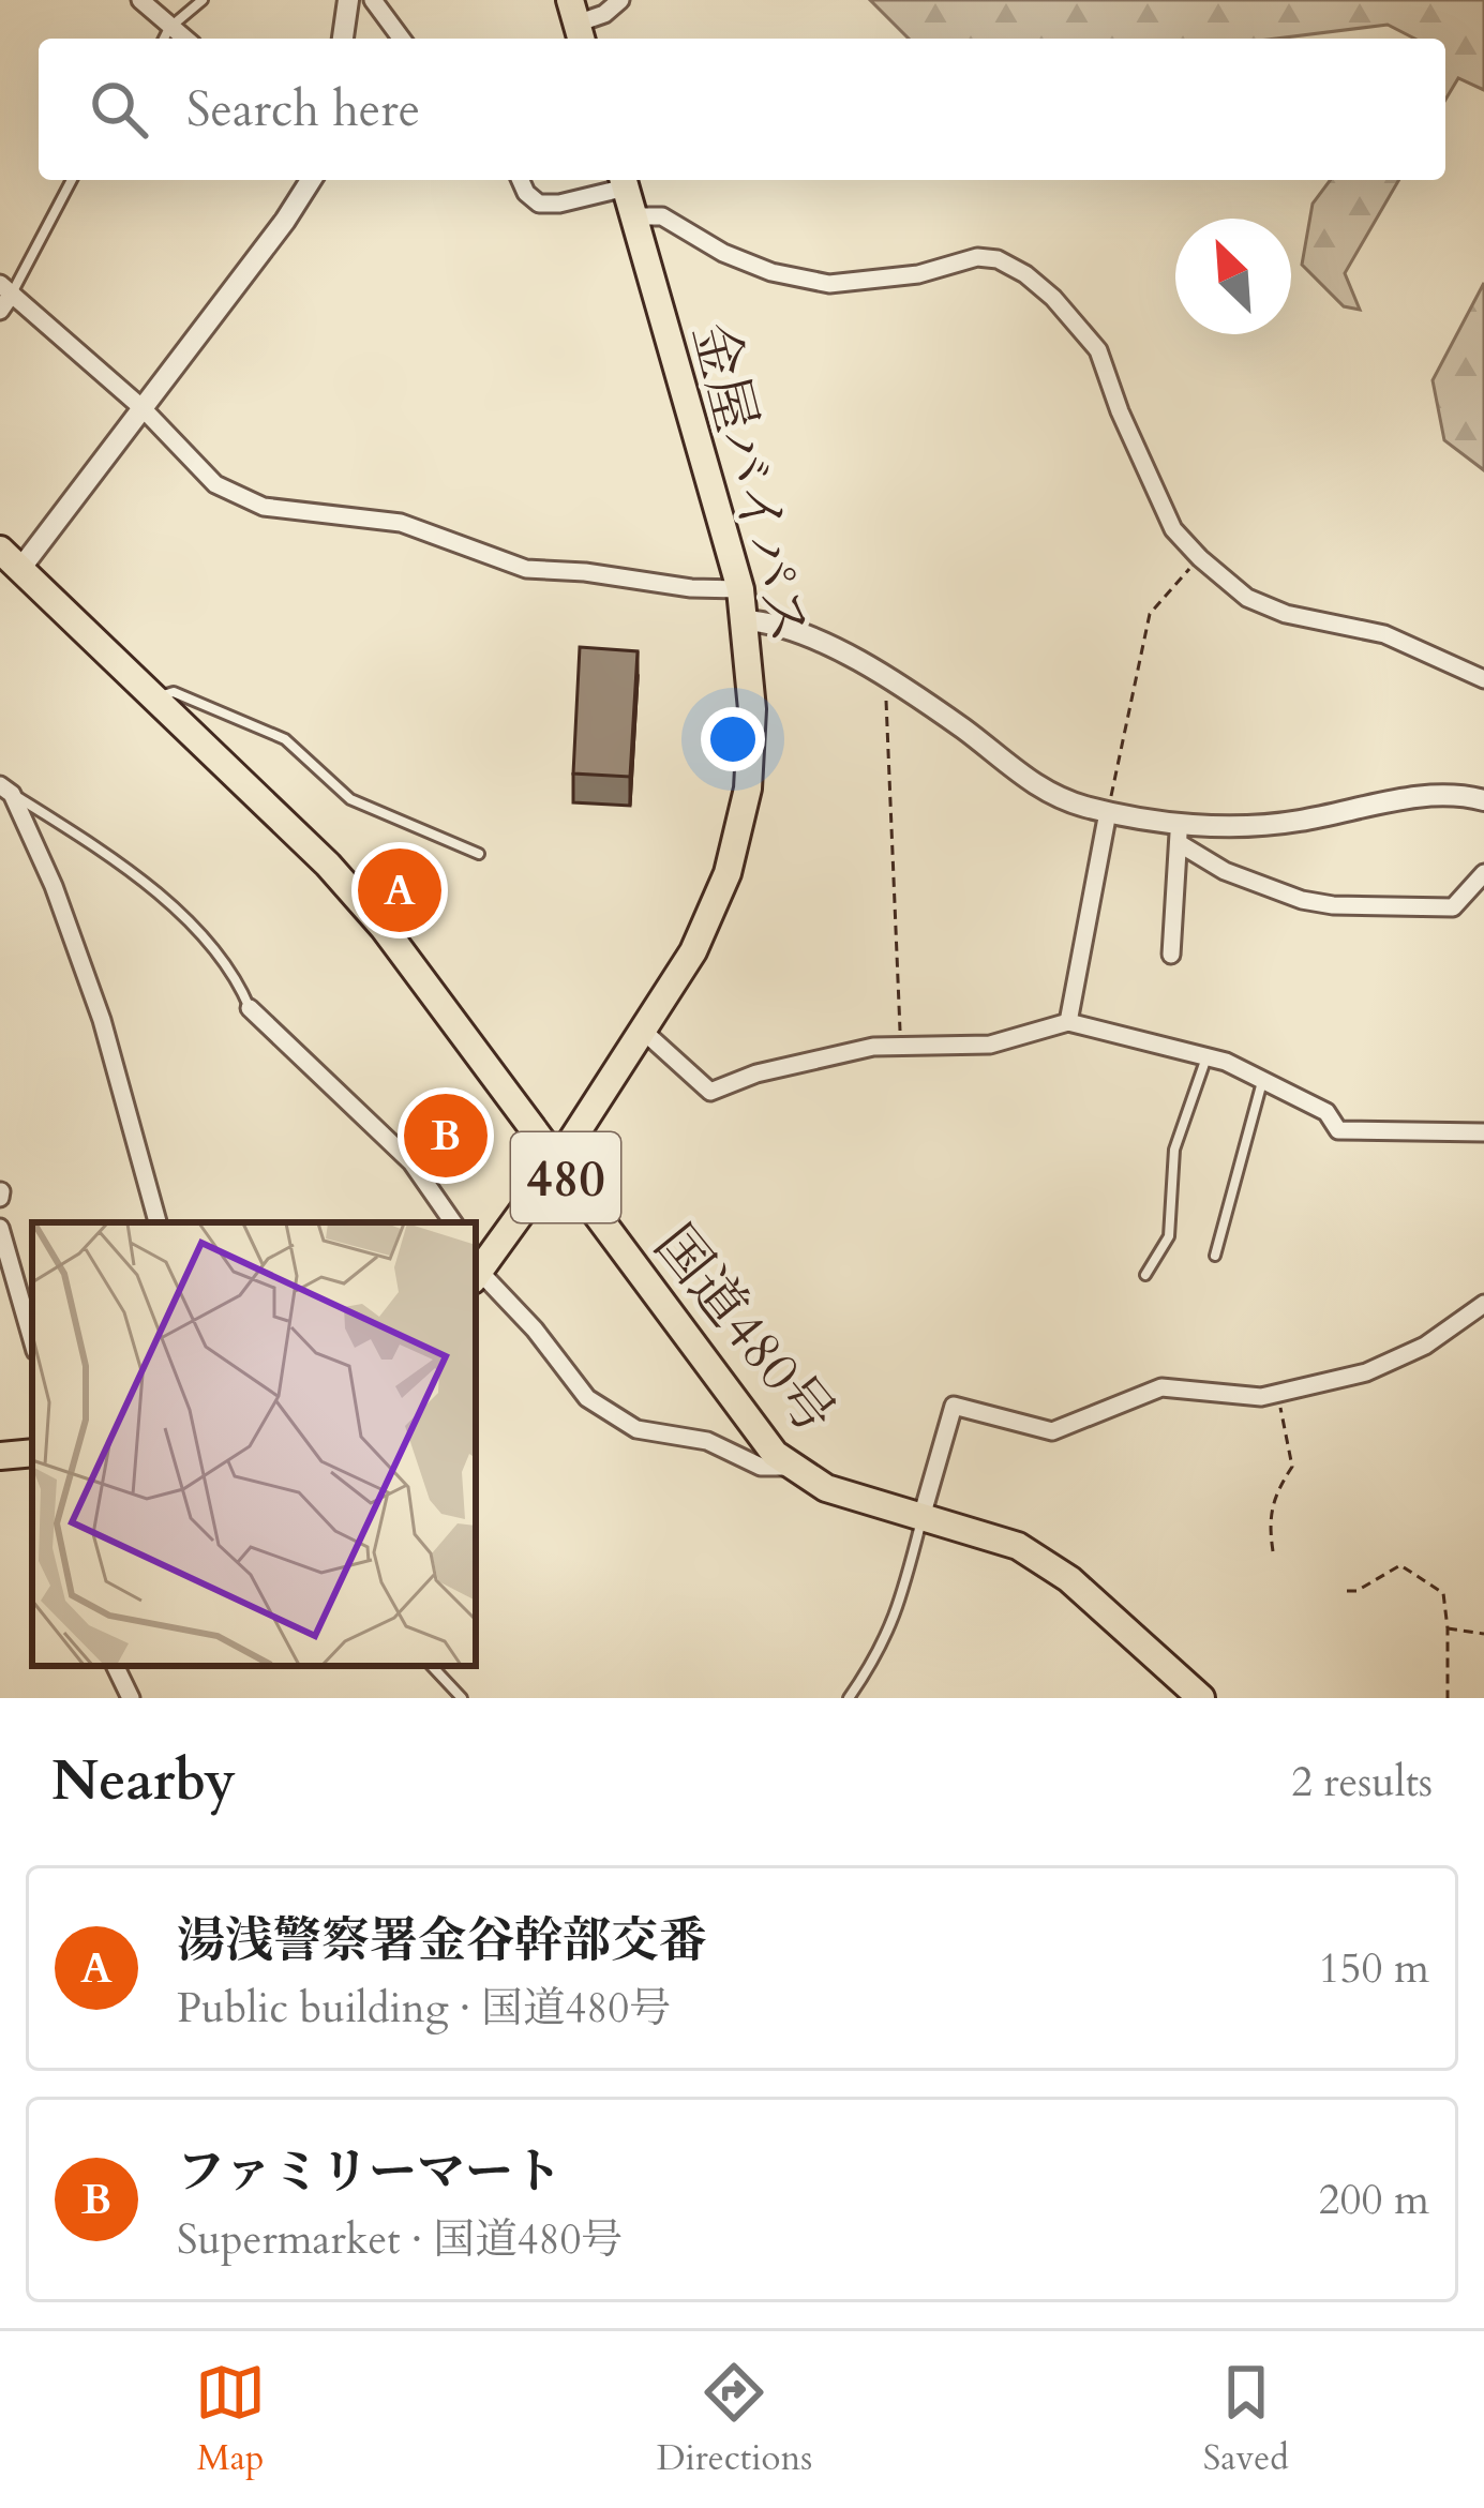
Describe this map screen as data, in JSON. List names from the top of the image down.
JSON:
{
  "streets": {
    "highway": ["金屋バイパス", "480", "国道480号"]
  },
  "crossings": [
    ["金屋バイパス", "国道480号"]
  ],
  "north": "top left",
  "page": {
    "search": "Search here",
    "pins": ["A", "B"],
    "heading": ["Nearby", "2 results"],
    "list": [
      {
        "mark": "A",
        "name": "湯浅警察署金谷幹部交番",
        "note": "Public building · 国道480号",
        "value": "150 m"
      },
      {
        "mark": "B",
        "name": "ファミリーマート",
        "note": "Supermarket · 国道480号",
        "value": "200 m"
      }
    ],
    "nav": ["Map", "Directions", "Saved"]
  }
}
